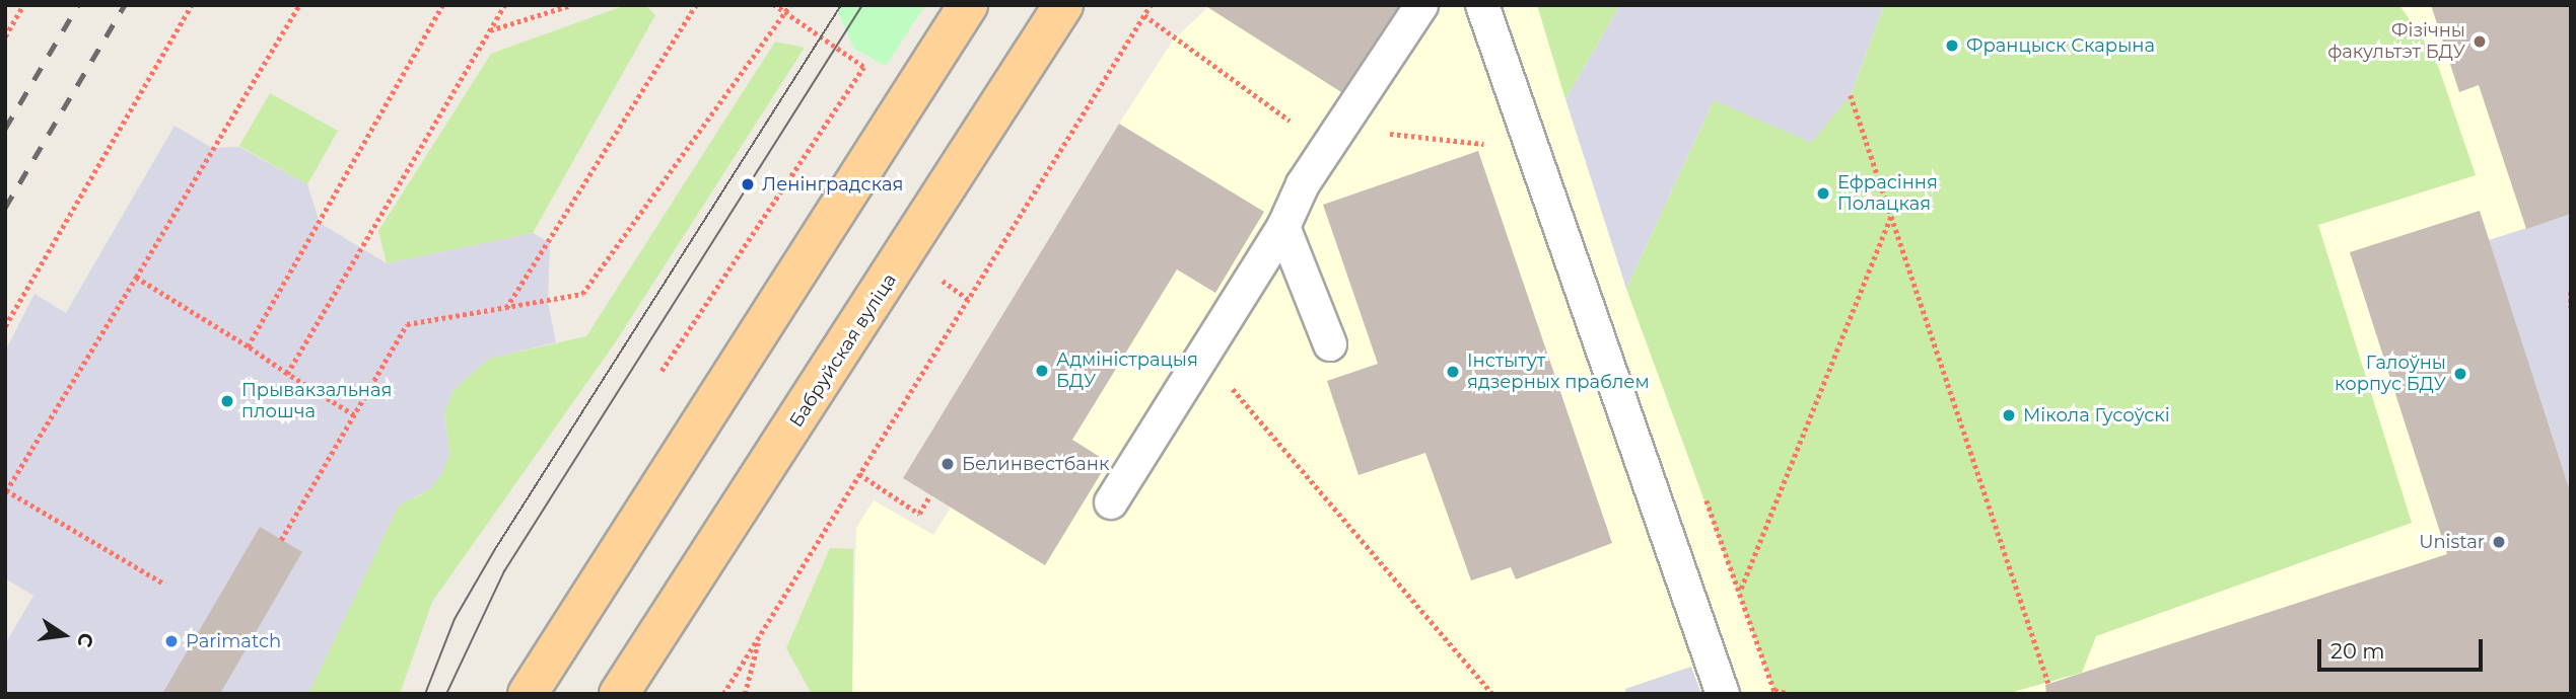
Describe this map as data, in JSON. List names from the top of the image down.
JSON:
{
  "streets": {
    "main road": ["Бабруйская вуліца"]
  },
  "places": [
    "Фізічны факультэт БДУ",
    "Францыск Скарына",
    "Ленінградская",
    "Ефрасіння Полацкая",
    "Адміністрацыя БДУ",
    "Інстытут ядзерных праблем",
    "Галоўны корпус БДУ",
    "Прывакзальная плошча",
    "Мікола Гусоўскі",
    "Белинвестбанк",
    "Unistar",
    "Parimatch"
  ],
  "scale_bar": "20 m",
  "north": "right"
}
